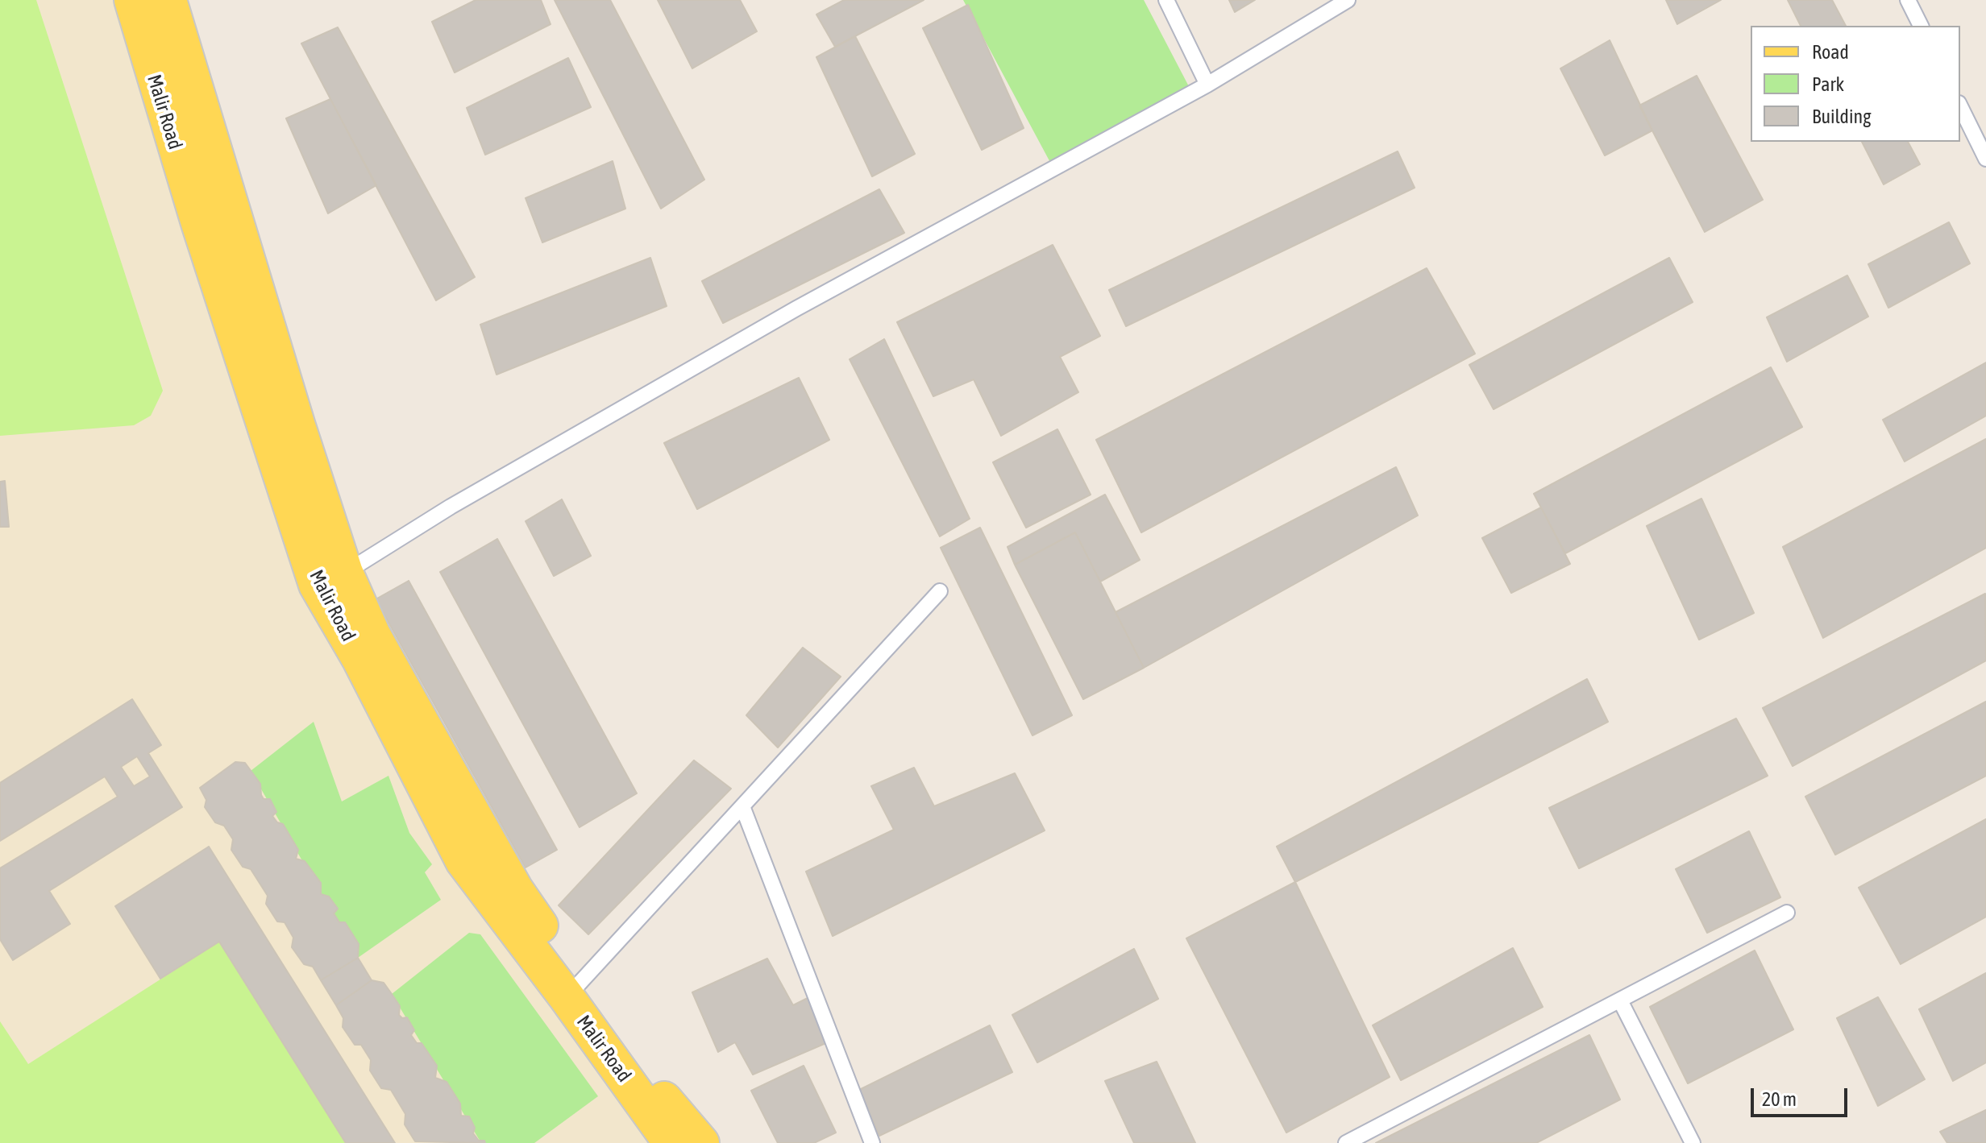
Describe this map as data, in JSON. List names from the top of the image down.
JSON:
{
  "streets": {
    "main road": ["Malir Road"]
  },
  "legend": ["Road", "Park", "Building"],
  "scale_bar": "20 m"
}
